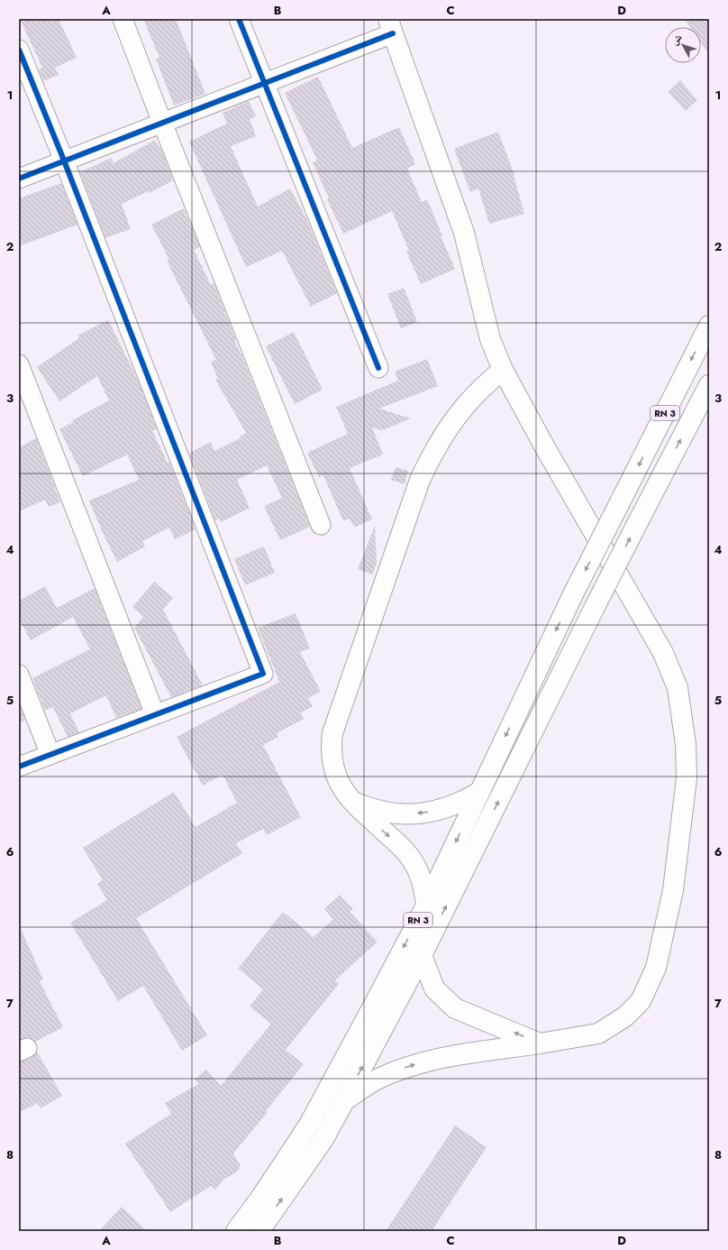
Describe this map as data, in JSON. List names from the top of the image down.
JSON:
{
  "streets": {
    "main road": ["RN 3"]
  },
  "north": "top left",
  "grid": {
    "columns": [
      "A",
      "B",
      "C",
      "D"
    ],
    "rows": [
      "1",
      "2",
      "3",
      "4",
      "5",
      "6",
      "7",
      "8"
    ]
  }
}
